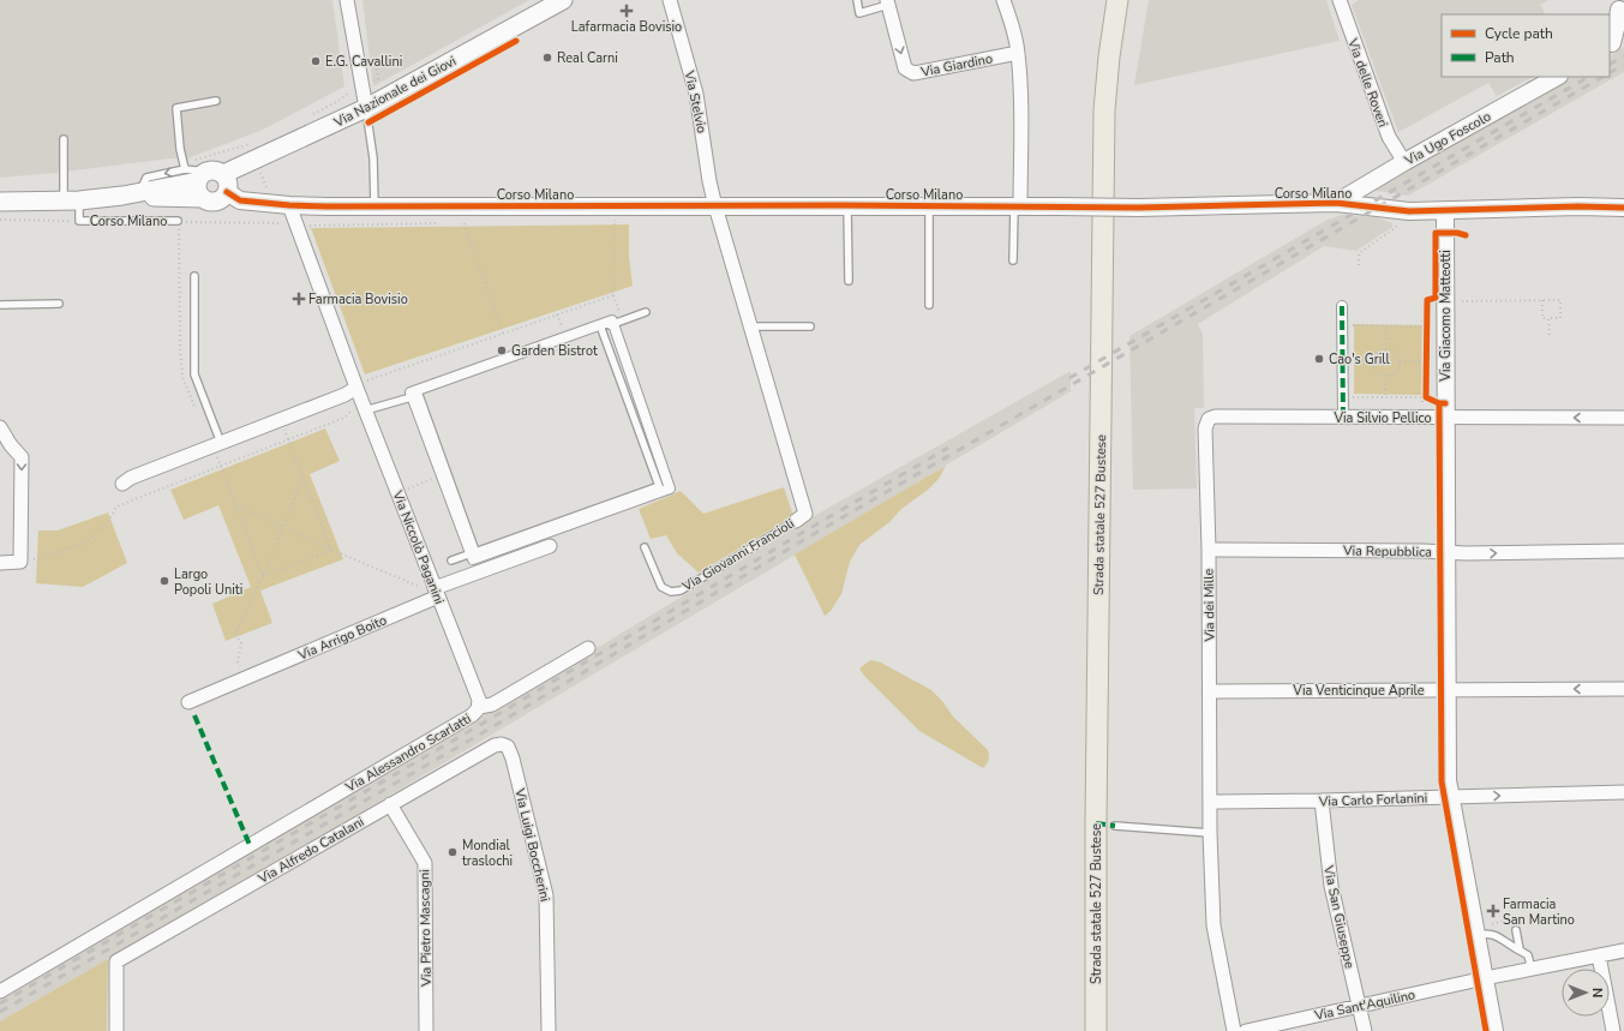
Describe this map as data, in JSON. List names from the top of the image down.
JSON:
{
  "streets": {
    "main road": ["Via Nazionale dei Giovi", "Strada statale 527 Bustese"],
    "street": [
      "Via Giardino",
      "Via delle Roveri",
      "Via Stelvio",
      "Via Ugo Foscolo",
      "Corso Milano",
      "Via Giacomo Matteotti",
      "Via Silvio Pellico",
      "Via Niccolò Paganini",
      "Via Repubblica",
      "Via Giovanni Francioli",
      "Via dei Mille",
      "Via Arrigo Boito",
      "Via Venticinque Aprile",
      "Via Alessandro Scarlatti",
      "Via Carlo Forlanini",
      "Via Luigi Boccherini",
      "Via Alfredo Catalani",
      "Via San Giuseppe",
      "Via Pietro Mascagni",
      "Via Sant'Aquilino"
    ]
  },
  "crossings": [
    ["Via delle Roveri", "Via Ugo Foscolo"],
    ["Via Nazionale dei Giovi", "Corso Milano"],
    ["Via Stelvio", "Corso Milano"],
    ["Via Stelvio", "Via Giovanni Francioli"],
    ["Via Ugo Foscolo", "Corso Milano"],
    ["Corso Milano", "Via Giacomo Matteotti"],
    ["Corso Milano", "Via Niccolò Paganini"],
    ["Corso Milano", "Via Giovanni Francioli"],
    ["Via Giacomo Matteotti", "Via Silvio Pellico"],
    ["Via Giacomo Matteotti", "Via Repubblica"],
    ["Via Giacomo Matteotti", "Via Venticinque Aprile"],
    ["Via Giacomo Matteotti", "Via Carlo Forlanini"],
    ["Via Giacomo Matteotti", "Via Sant'Aquilino"],
    ["Via Silvio Pellico", "Via dei Mille"],
    ["Via Niccolò Paganini", "Via Arrigo Boito"],
    ["Via Niccolò Paganini", "Via Alessandro Scarlatti"],
    ["Via Repubblica", "Via dei Mille"],
    ["Via dei Mille", "Via Venticinque Aprile"],
    ["Via dei Mille", "Via Carlo Forlanini"],
    ["Via Carlo Forlanini", "Via San Giuseppe"],
    ["Via Luigi Boccherini", "Via Alfredo Catalani"],
    ["Via Alfredo Catalani", "Via Pietro Mascagni"],
    ["Via San Giuseppe", "Via Sant'Aquilino"]
  ],
  "one_way": [
    "Via Silvio Pellico",
    "Via Repubblica",
    "Via Venticinque Aprile",
    "Via Carlo Forlanini"
  ],
  "places": {
    "health": ["Lafarmacia Bovisio", "Farmacia Bovisio", "Farmacia San Martino"],
    "other": [
      "Real Carni",
      "E.G. Cavallini",
      "Garden Bistrot",
      "Cao's Grill",
      "Largo Popoli Uniti",
      "Mondial traslochi"
    ]
  },
  "legend": ["Cycle path", "Path"],
  "north": "right"
}
